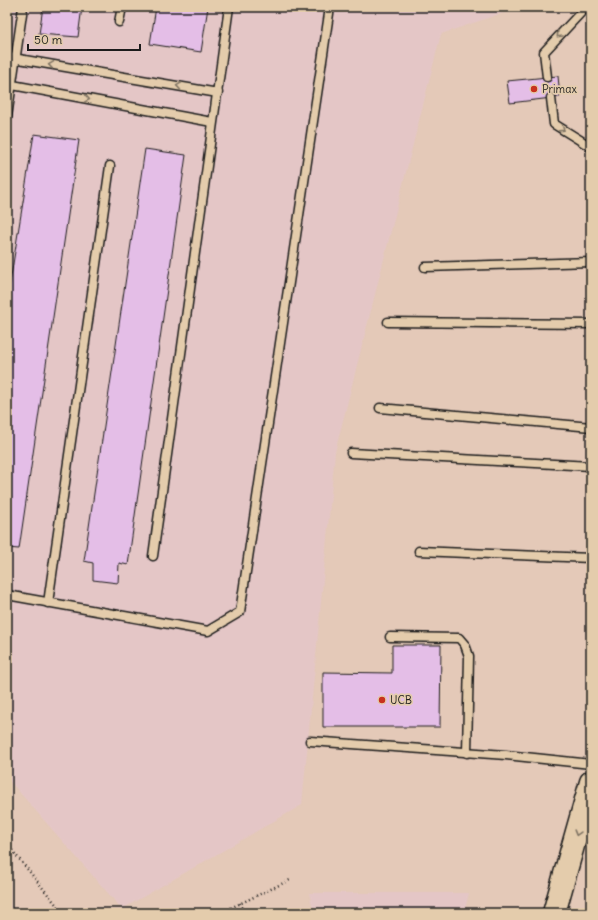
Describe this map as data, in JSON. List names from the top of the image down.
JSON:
{
  "places": ["Primax", "UCB"],
  "scale_bar": "50 m"
}
